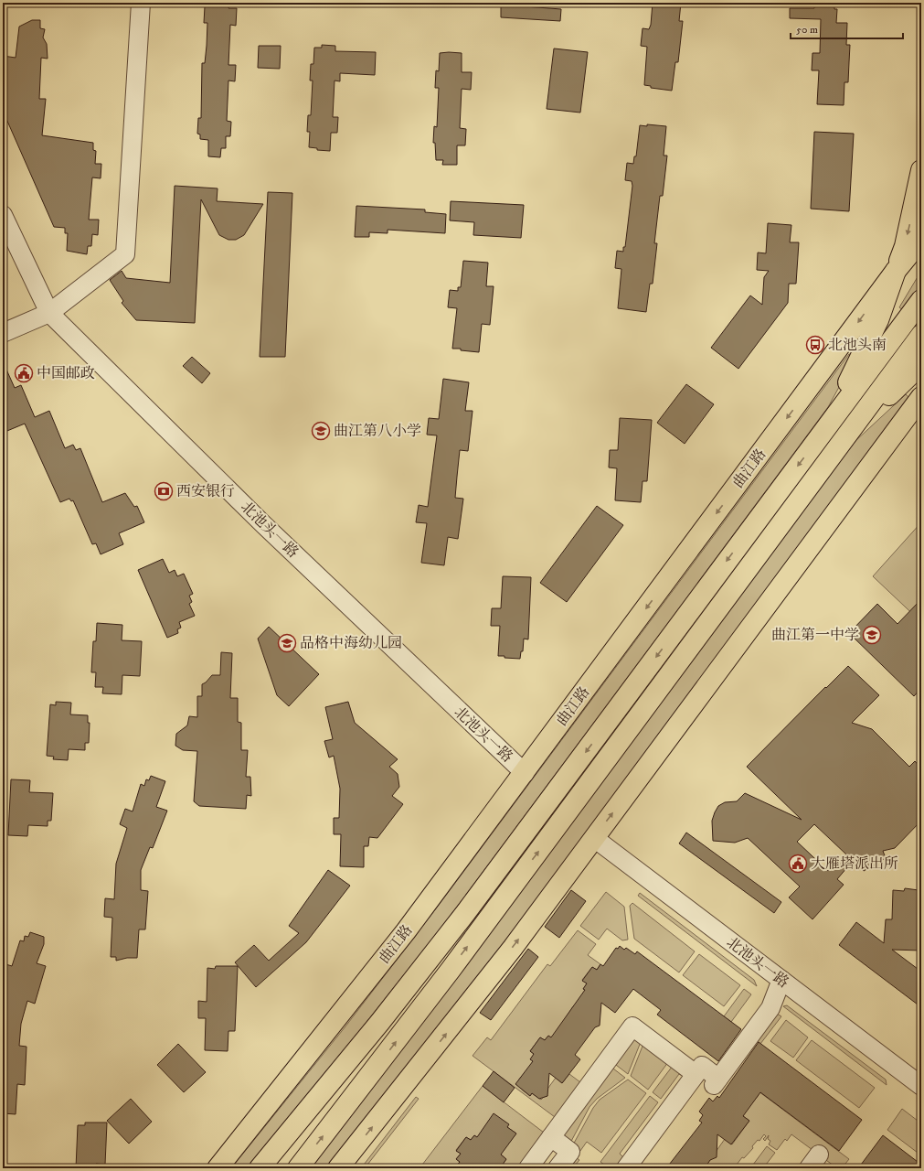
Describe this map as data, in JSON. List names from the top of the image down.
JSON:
{
  "streets": {
    "main road": ["曲江路"],
    "street": ["北池头一路"]
  },
  "crossings": [
    ["曲江路", "北池头一路"]
  ],
  "places": {
    "bus stop": ["北池头南"],
    "public building": ["中国邮政", "大雁塔派出所"],
    "school or university": ["曲江第八小学", "曲江第一中学", "品格中海幼儿园"],
    "bank": ["西安银行"]
  },
  "scale_bar": "50 m"
}
